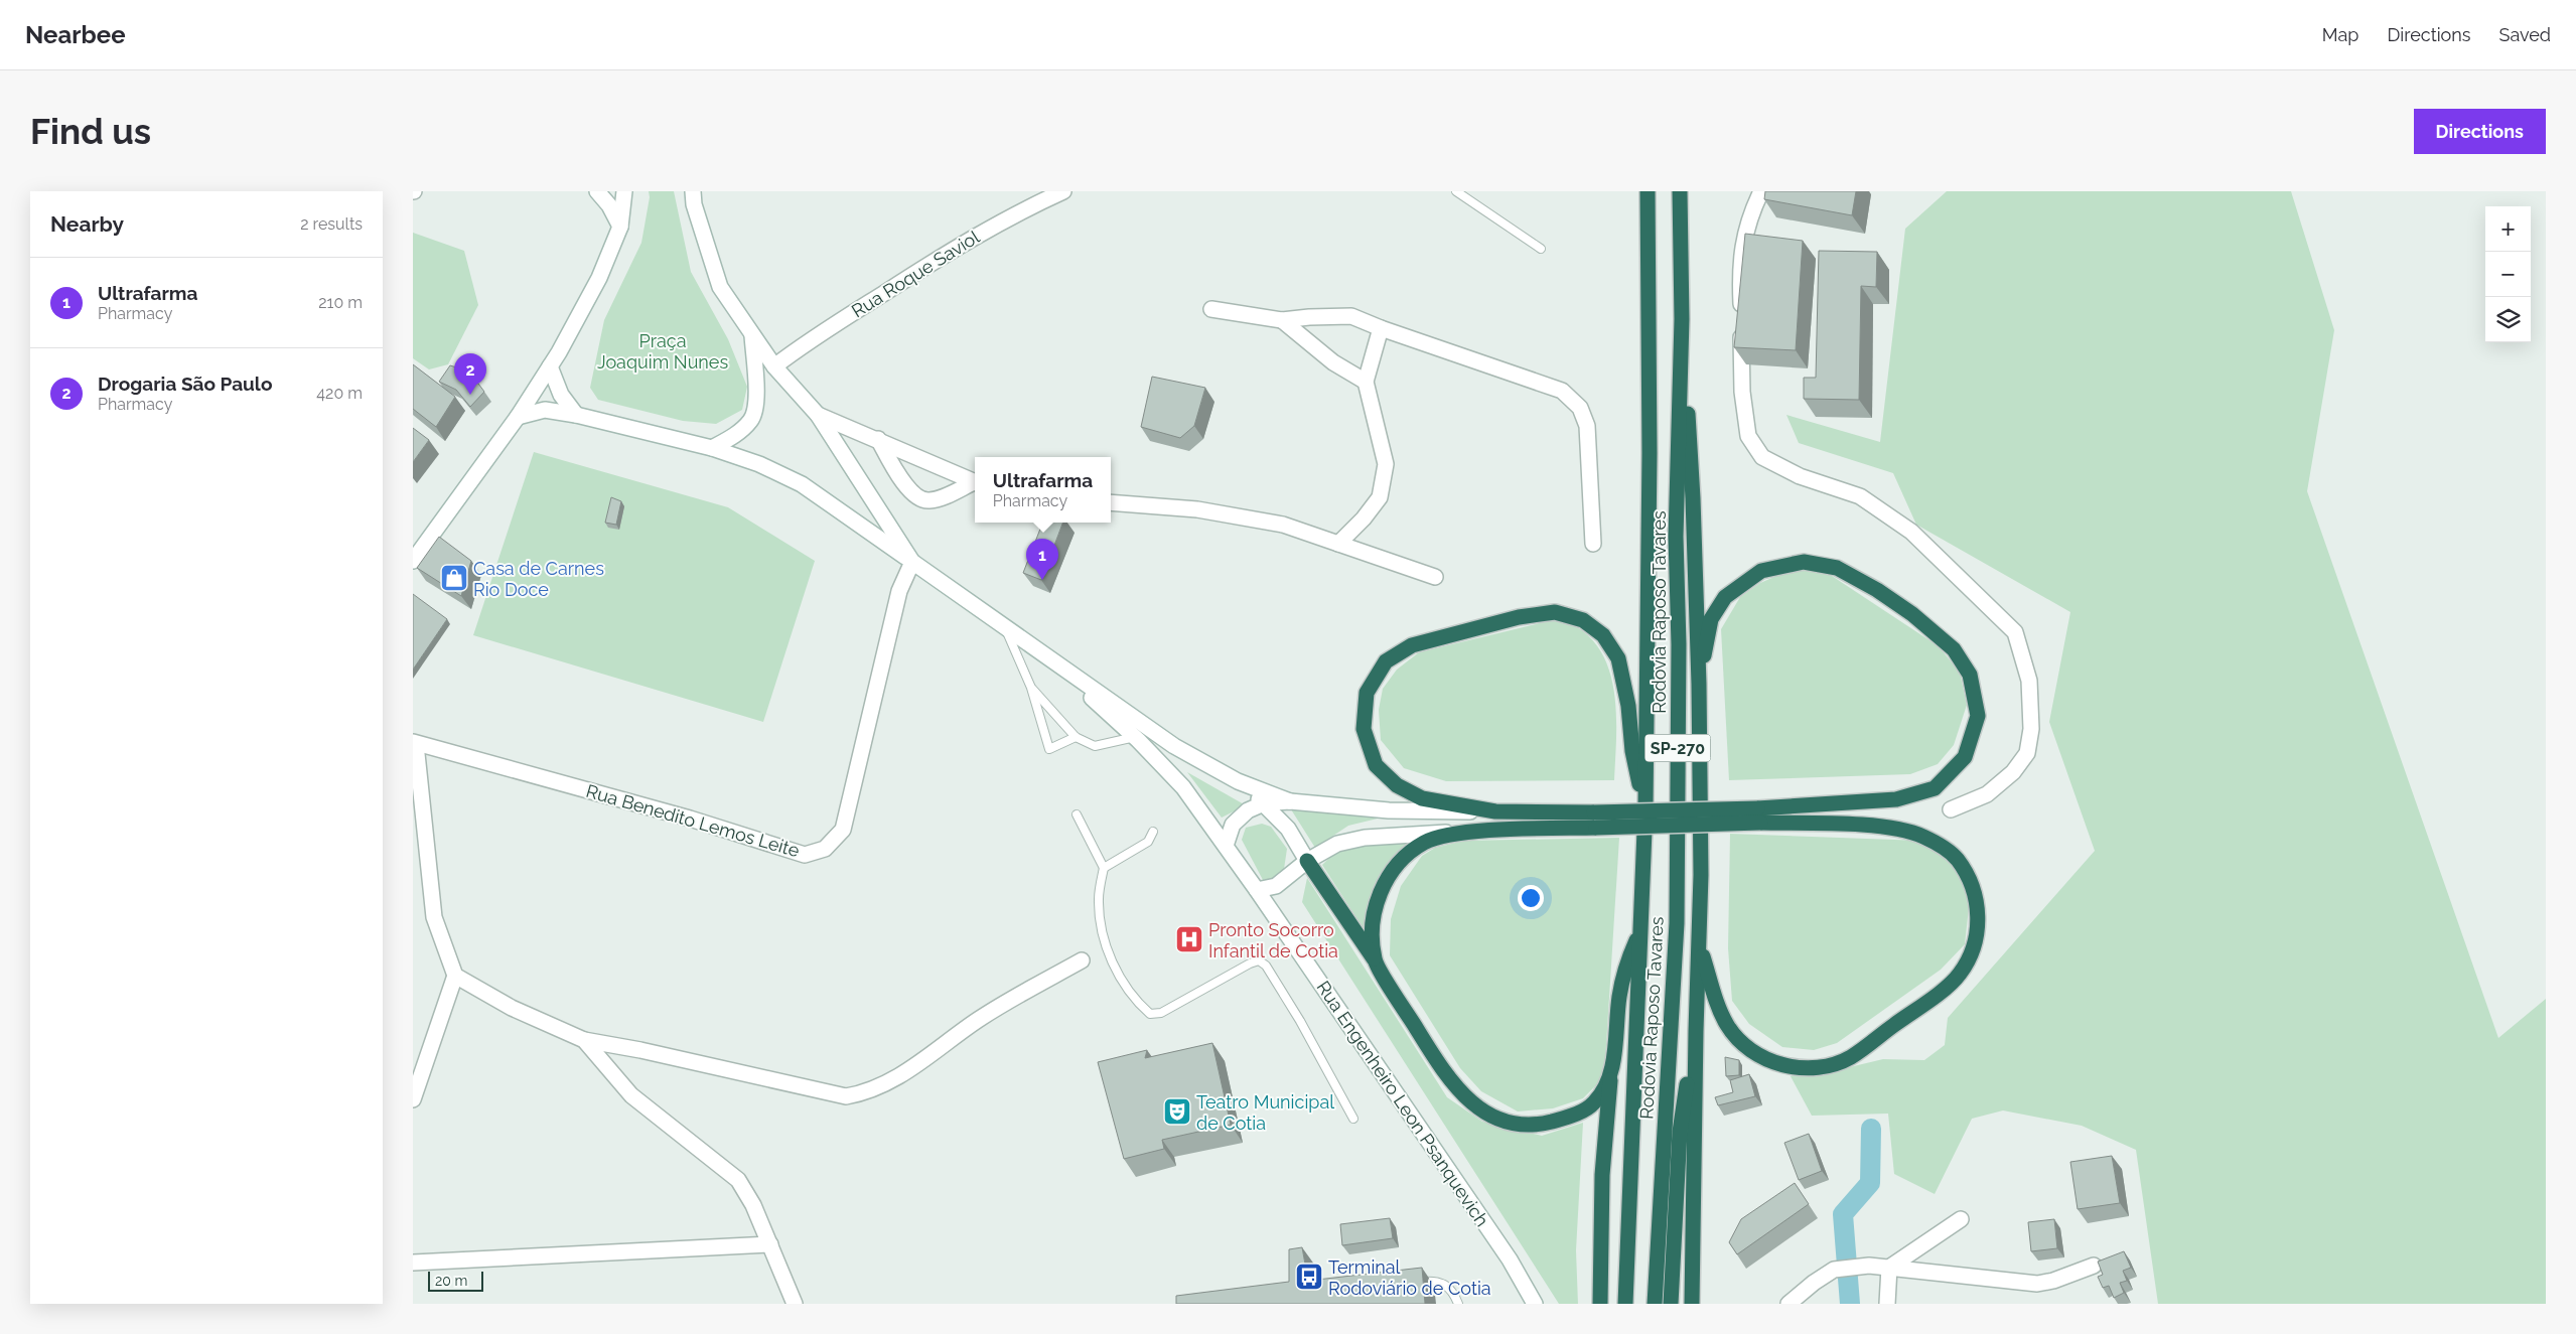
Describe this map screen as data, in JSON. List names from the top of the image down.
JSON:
{
  "streets": {
    "highway": ["Rodovia Raposo Tavares", "SP-270"],
    "street": ["Rua Roque Saviol", "Rua Benedito Lemos Leite", "Rua Engenheiro Leon Psanquevich"]
  },
  "crossings": [
    ["Rua Roque Saviol", "Rua Engenheiro Leon Psanquevich"],
    ["Rua Benedito Lemos Leite", "Rua Engenheiro Leon Psanquevich"]
  ],
  "parks": ["Praça Joaquim Nunes"],
  "places": {
    "shop": ["Casa de Carnes Rio Doce"],
    "hospital": ["Pronto Socorro Infantil de Cotia"],
    "theatre": ["Teatro Municipal de Cotia"],
    "bus stop": ["Terminal Rodoviário de Cotia"]
  },
  "scale_bar": "20 m",
  "page": {
    "header": "Nearbee",
    "nav": ["Map", "Directions", "Saved"],
    "buttons": "Directions",
    "title": "Find us",
    "heading": ["Nearby", "2 results"],
    "map_buttons": ["+", "−"],
    "list": [
      {
        "mark": "1",
        "name": "Ultrafarma",
        "note": "Pharmacy",
        "value": "210 m"
      },
      {
        "mark": "2",
        "name": "Drogaria São Paulo",
        "note": "Pharmacy",
        "value": "420 m"
      }
    ],
    "pins": ["2", "1"],
    "popup": ["Ultrafarma", "Pharmacy"],
    "scale": "20 m"
  }
}
